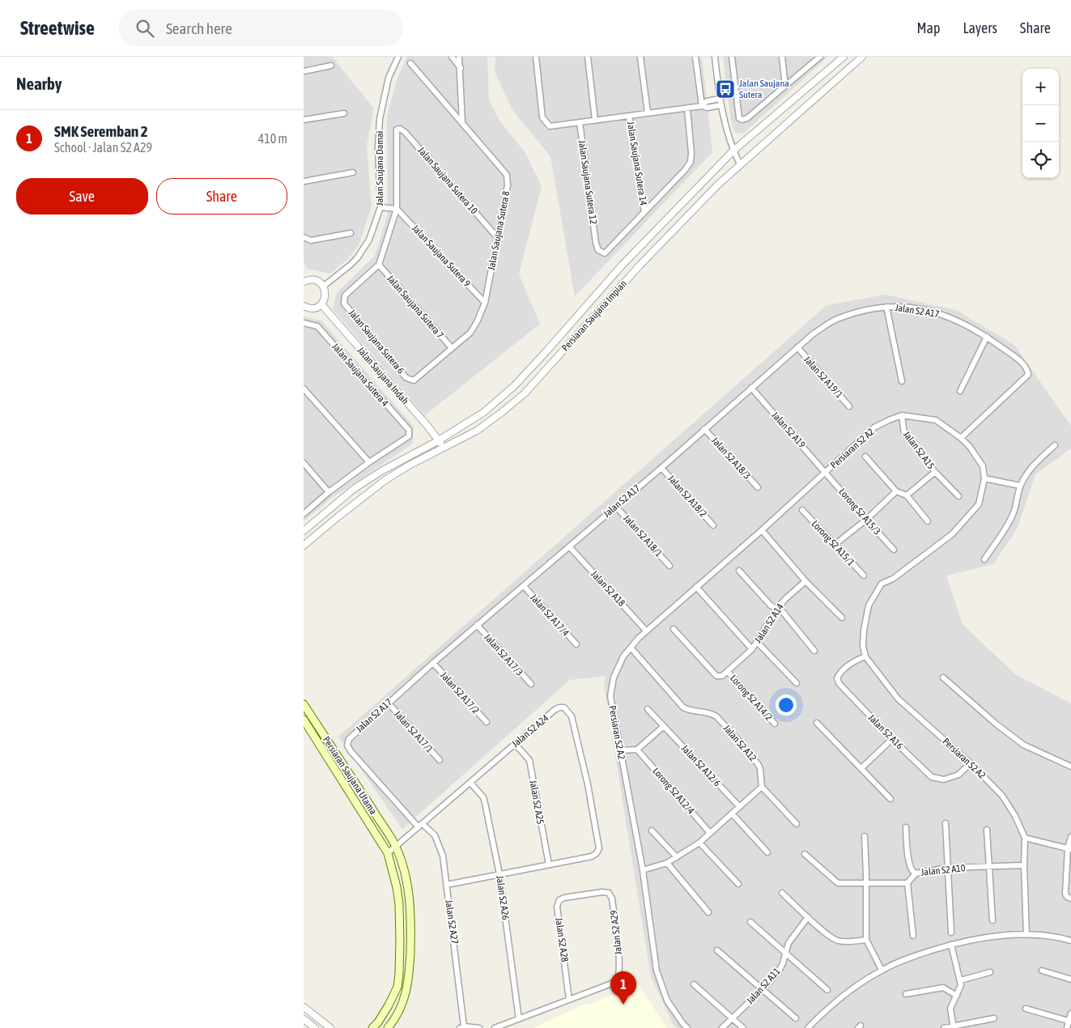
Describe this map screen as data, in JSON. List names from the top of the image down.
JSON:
{
  "streets": {
    "main road": ["Persiaran Saujana Utama"],
    "street": [
      "Jalan Saujana Sutera 14",
      "Jalan Saujana Damai",
      "Jalan Saujana Sutera 10",
      "Jalan Saujana Sutera 12",
      "Jalan Saujana Sutera 8",
      "Jalan Saujana Sutera 9",
      "Jalan Saujana Sutera 7",
      "Jalan S2 A17",
      "Persiaran Saujana Impian",
      "Jalan Saujana Sutera 6",
      "Jalan Saujana Sutera 4",
      "Jalan Saujana Indah",
      "Jalan S2 A19/1",
      "Jalan S2 A19",
      "Persiaran S2 A2",
      "Jalan S2 A15",
      "Jalan S2 A18/3",
      "Jalan S2 A18/2",
      "Lorong S2 A15/3",
      "Jalan S2 A18/1",
      "Lorong S2 A15/1",
      "Jalan S2 A18",
      "Jalan S2 A17/4",
      "Jalan S2 A14",
      "Jalan S2 A17/3",
      "Jalan S2 A17/2",
      "Lorong S2 A14/2",
      "Jalan S2 A24",
      "Jalan S2 A17/1",
      "Jalan S2 A16",
      "Jalan S2 A12",
      "Jalan S2 A12/6",
      "Lorong S2 A12/4",
      "Jalan S2 A25",
      "Jalan S2 A10",
      "Jalan S2 A26",
      "Jalan S2 A27",
      "Jalan S2 A29",
      "Jalan S2 A28",
      "Jalan S2 A11"
    ]
  },
  "crossings": [
    ["Jalan Saujana Sutera 14", "Jalan Saujana Sutera 12"],
    ["Jalan Saujana Sutera 10", "Jalan Saujana Sutera 8"],
    ["Jalan Saujana Sutera 10", "Jalan Saujana Sutera 9"],
    ["Jalan Saujana Sutera 8", "Jalan Saujana Sutera 9"],
    ["Jalan Saujana Sutera 8", "Jalan Saujana Sutera 7"],
    ["Jalan Saujana Sutera 8", "Jalan Saujana Sutera 6"],
    ["Jalan Saujana Sutera 7", "Jalan Saujana Sutera 6"],
    ["Jalan S2 A17", "Jalan S2 A19/1"],
    ["Jalan S2 A17", "Jalan S2 A19"],
    ["Jalan S2 A17", "Jalan S2 A18/3"],
    ["Jalan S2 A17", "Jalan S2 A18/2"],
    ["Jalan S2 A17", "Jalan S2 A18/1"],
    ["Jalan S2 A17", "Jalan S2 A18"],
    ["Jalan S2 A17", "Jalan S2 A17/4"],
    ["Jalan S2 A17", "Jalan S2 A17/3"],
    ["Jalan S2 A17", "Jalan S2 A17/2"],
    ["Jalan S2 A17", "Jalan S2 A24"],
    ["Jalan S2 A17", "Jalan S2 A17/1"],
    ["Jalan S2 A17", "Jalan S2 A27"],
    ["Persiaran Saujana Impian", "Jalan Saujana Indah"],
    ["Jalan S2 A19", "Persiaran S2 A2"],
    ["Jalan S2 A19", "Lorong S2 A15/3"],
    ["Persiaran S2 A2", "Jalan S2 A15"],
    ["Persiaran S2 A2", "Lorong S2 A15/3"],
    ["Persiaran S2 A2", "Jalan S2 A18"],
    ["Persiaran S2 A2", "Jalan S2 A14"],
    ["Persiaran S2 A2", "Jalan S2 A16"],
    ["Persiaran S2 A2", "Jalan S2 A12"],
    ["Persiaran S2 A2", "Jalan S2 A10"],
    ["Jalan S2 A14", "Lorong S2 A14/2"],
    ["Jalan S2 A24", "Persiaran Saujana Utama"],
    ["Jalan S2 A24", "Jalan S2 A25"],
    ["Jalan S2 A24", "Jalan S2 A26"],
    ["Jalan S2 A24", "Jalan S2 A27"],
    ["Jalan S2 A29", "Jalan S2 A28"]
  ],
  "places": {
    "bus stop": ["Jalan Saujana Sutera"]
  },
  "page": {
    "header": "Streetwise",
    "search": "Search here",
    "nav": ["Map", "Layers", "Share"],
    "heading": "Nearby",
    "map_buttons": ["+", "−"],
    "list": [
      {
        "mark": "1",
        "name": "SMK Seremban 2",
        "note": "School · Jalan S2 A29",
        "value": "410 m"
      }
    ],
    "buttons": ["Save", "Share"],
    "pins": "1"
  }
}
